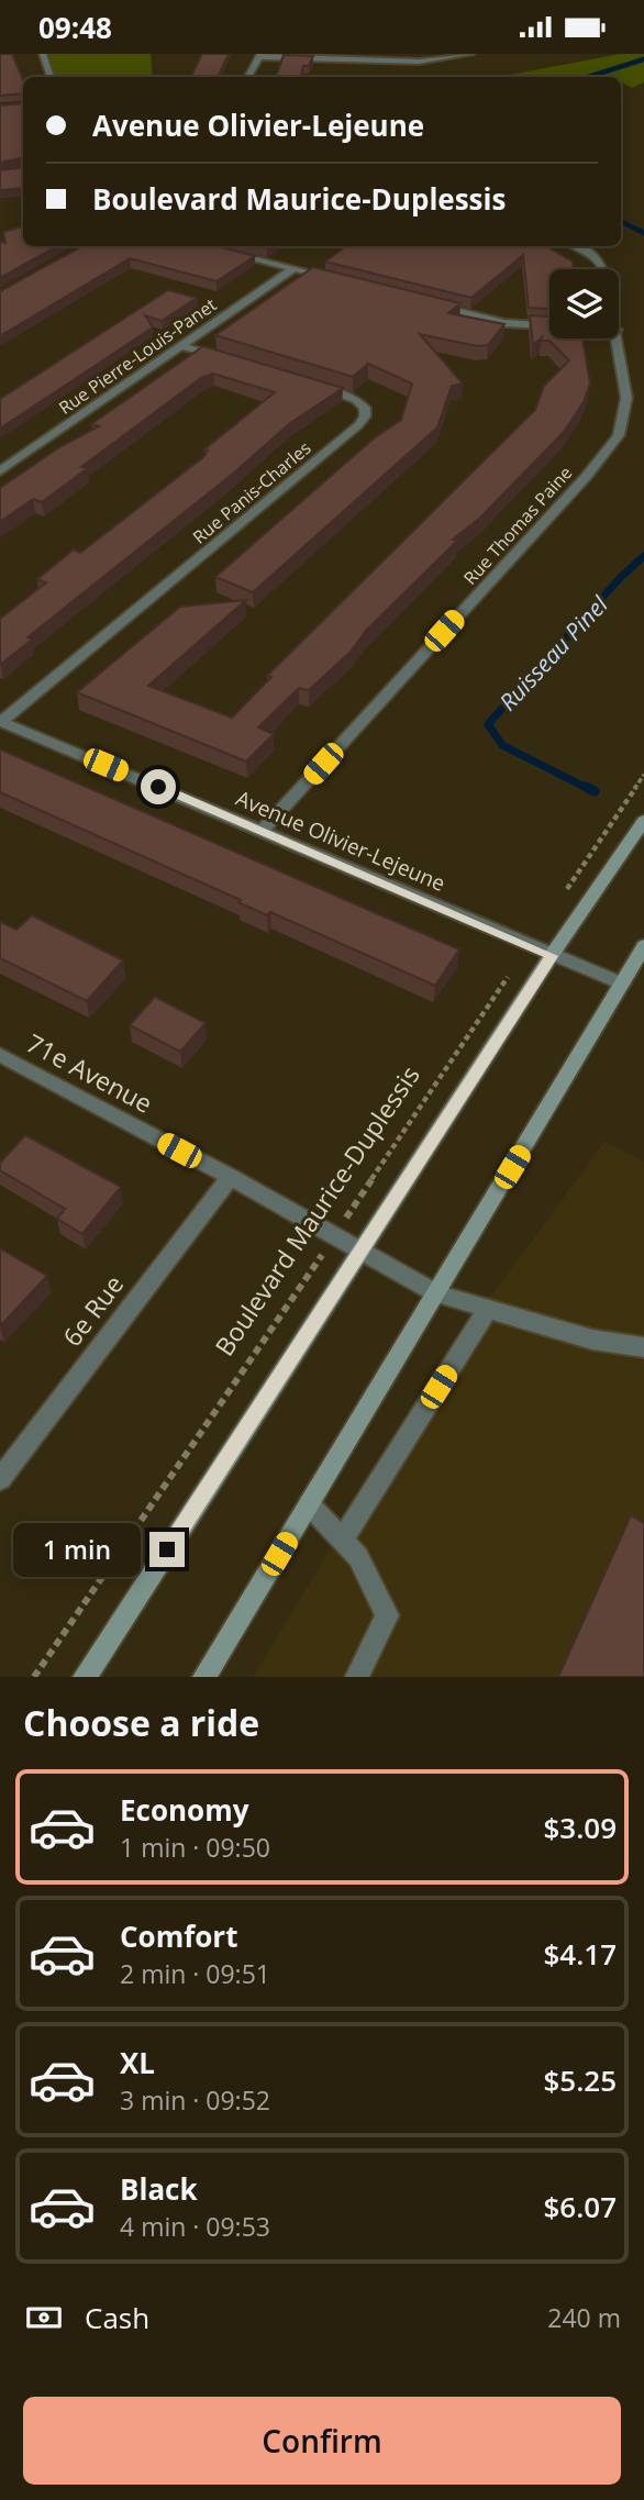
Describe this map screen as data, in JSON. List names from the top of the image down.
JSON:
{
  "streets": {
    "street": [
      "Rue Pierre-Louis-Panet",
      "Rue Panis-Charles",
      "Rue Thomas Paine",
      "Avenue Olivier-Lejeune",
      "71e Avenue",
      "6e Rue"
    ],
    "path": ["Boulevard Maurice-Duplessis"]
  },
  "crossings": [
    ["Rue Panis-Charles", "Avenue Olivier-Lejeune"],
    ["Rue Thomas Paine", "Avenue Olivier-Lejeune"],
    ["Avenue Olivier-Lejeune", "Boulevard Maurice-Duplessis"],
    ["71e Avenue", "Boulevard Maurice-Duplessis"],
    ["71e Avenue", "6e Rue"]
  ],
  "water": ["Ruisseau Pinel"],
  "page": {
    "status": "09:48",
    "banner": ["Avenue Olivier-Lejeune", "Boulevard Maurice-Duplessis"],
    "bubble": "1 min",
    "heading": "Choose a ride",
    "list": [
      {
        "name": "Economy",
        "note": "1 min · 09:50",
        "value": "$3.09"
      },
      {
        "name": "Comfort",
        "note": "2 min · 09:51",
        "value": "$4.17"
      },
      {
        "name": "XL",
        "note": "3 min · 09:52",
        "value": "$5.25"
      },
      {
        "name": "Black",
        "note": "4 min · 09:53",
        "value": "$6.07"
      }
    ],
    "pay": ["Cash", "240 m"],
    "buttons": "Confirm"
  }
}
